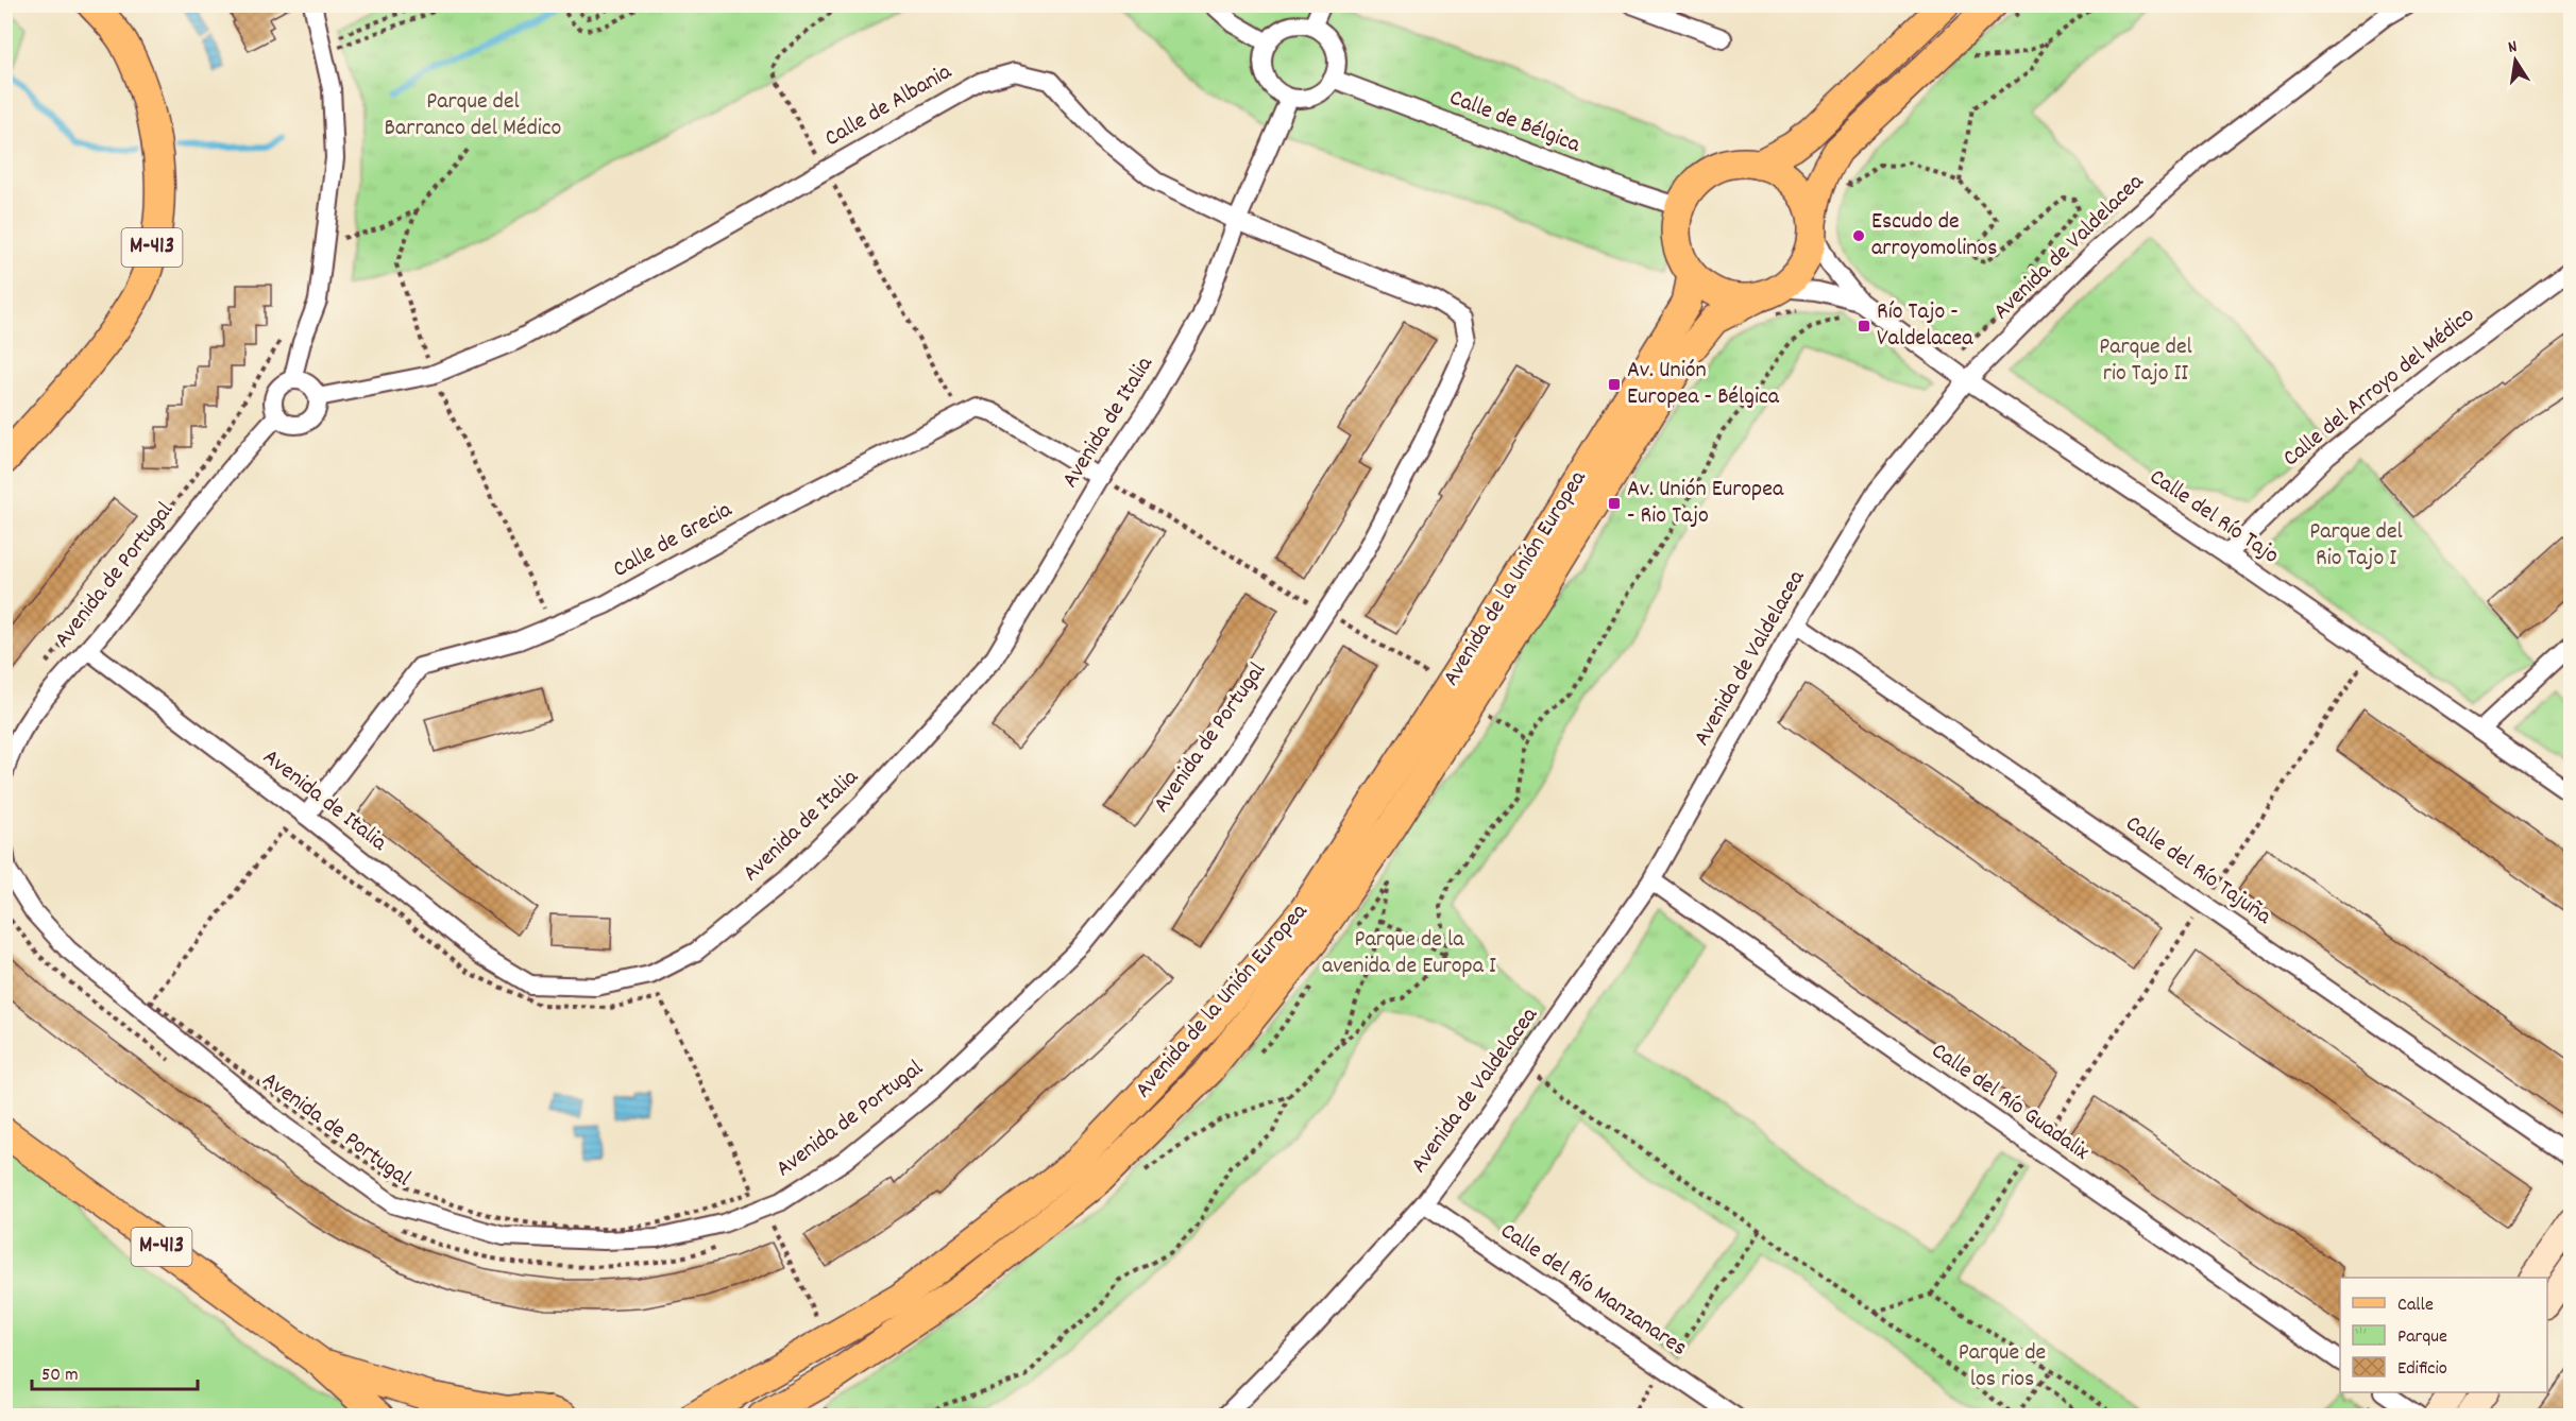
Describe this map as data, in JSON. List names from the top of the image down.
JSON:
{
  "streets": {
    "main road": ["M-413", "Avenida de la Unión Europea"],
    "street": [
      "Calle de Albania",
      "Calle de Bélgica",
      "Avenida de Valdelacea",
      "Calle del Arroyo del Médico",
      "Avenida de Italia",
      "Calle del Río Tajo",
      "Calle de Grecia",
      "Avenida de Portugal",
      "Calle del Río Tajuña",
      "Calle del Río Guadalix",
      "Calle del Río Manzanares"
    ]
  },
  "crossings": [
    ["Calle de Albania", "Avenida de Italia"],
    ["Calle de Albania", "Avenida de Portugal"],
    ["Calle de Bélgica", "Avenida de Italia"],
    ["Calle de Bélgica", "Calle del Río Tajo"],
    ["Calle de Bélgica", "Avenida de la Unión Europea"],
    ["Avenida de Valdelacea", "Calle del Río Tajo"],
    ["Avenida de Valdelacea", "Calle del Río Tajuña"],
    ["Avenida de Valdelacea", "Calle del Río Guadalix"],
    ["Avenida de Valdelacea", "Calle del Río Manzanares"],
    ["Calle del Arroyo del Médico", "Calle del Río Tajo"],
    ["Avenida de Italia", "Calle de Grecia"],
    ["Avenida de Italia", "Avenida de Portugal"],
    ["Calle del Río Tajo", "Avenida de la Unión Europea"]
  ],
  "parks": [
    "Parque del Barranco del Médico",
    "Parque del rio Tajo II",
    "Parque del Rio Tajo I",
    "Parque de la avenida de Europa I",
    "Parque de los rios"
  ],
  "places": {
    "other": ["Escudo de arroyomolinos"],
    "transit": ["Río Tajo - Valdelacea", "Av. Unión Europea - Bélgica", "Av. Unión Europea - Rio Tajo"]
  },
  "legend": ["Calle", "Parque", "Edificio"],
  "scale_bar": "50 m",
  "north": "top"
}
